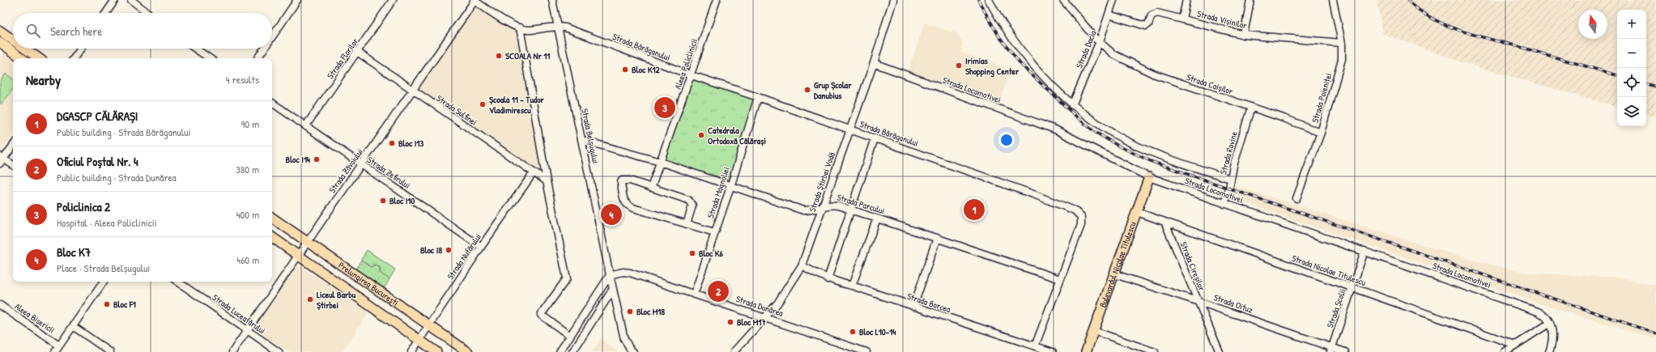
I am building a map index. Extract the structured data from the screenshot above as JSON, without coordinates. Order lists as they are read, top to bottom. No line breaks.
{"streets":{"main road":["Bulevardul Nicolae Titulescu","Prelungirea București"],"street":["Strada Vișinilor","Strada Bărăganului","Strada Dacia","Strada Florilor","Aleea Policlinicii","Strada Caișilor","Strada Locomotivei","Strada Poieniței","Strada Sulfinei","Strada Belșugului","Strada Rovine","Strada Zăvoiului","Strada Zefirului","Strada Știrbei Vodă","Strada Magnoliei","Strada Parcului","Strada Nufărului","Strada Cireșilor","Strada Nicolae Titulescu","Strada Borcea","Strada Oituz","Strada Dunărea","Strada Școlii","Strada Luceafărului","Aleea Bisericii"]},"crossings":[["Strada Vișinilor","Strada Dacia"],["Strada Vișinilor","Strada Poieniței"],["Strada Bărăganului","Aleea Policlinicii"],["Strada Bărăganului","Strada Belșugului"],["Strada Bărăganului","Strada Știrbei Vodă"],["Strada Bărăganului","Strada Magnoliei"],["Strada Bărăganului","Strada Parcului"],["Strada Bărăganului","Strada Borcea"],["Strada Dacia","Strada Caișilor"],["Strada Dacia","Strada Locomotivei"],["Strada Florilor","Strada Sulfinei"],["Strada Florilor","Strada Zefirului"],["Aleea Policlinicii","Strada Parcului"],["Strada Caișilor","Strada Poieniței"],["Strada Caișilor","Strada Rovine"],["Strada Locomotivei","Strada Rovine"],["Strada Locomotivei","Strada Știrbei Vodă"],["Strada Locomotivei","Bulevardul Nicolae Titulescu"],["Strada Locomotivei","Strada Școlii"],["Strada Sulfinei","Strada Zăvoiului"],["Strada Sulfinei","Strada Nufărului"],["Strada Belșugului","Strada Parcului"],["Strada Belșugului","Strada Dunărea"],["Strada Zăvoiului","Strada Zefirului"],["Strada Zăvoiului","Prelungirea București"],["Strada Zăvoiului","Strada Luceafărului"],["Strada Zefirului","Strada Nufărului"],["Strada Știrbei Vodă","Strada Parcului"],["Strada Știrbei Vodă","Strada Borcea"],["Strada Știrbei Vodă","Strada Dunărea"],["Strada Magnoliei","Strada Parcului"],["Strada Magnoliei","Strada Dunărea"],["Strada Nufărului","Prelungirea București"],["Bulevardul Nicolae Titulescu","Strada Nicolae Titulescu"],["Bulevardul Nicolae Titulescu","Strada Oituz"],["Strada Cireșilor","Strada Nicolae Titulescu"],["Strada Cireșilor","Strada Oituz"],["Strada Nicolae Titulescu","Strada Școlii"],["Strada Oituz","Strada Școlii"]],"places":["SCOALA Nr 11","Irimias Shopping Center","Bloc K12","Grup Școlar Danubius","Școala 11 - Tudor Vladimirescu","Catedrala Ortodoxă Călărași","Bloc I13","Bloc I14","Bloc I10","Bloc I8","Bloc K6","Liceul Barbu Știrbei","Bloc F1","Bloc M18","Bloc M17","Bloc L10-14"],"north":"top","page":{"map_buttons":["+","−"],"search":"Search here","heading":["Nearby","4 results"],"pins":["3","1","4","2"],"list":[{"mark":"1","name":"DGASCP CĂLĂRAȘI","note":"Public building · Strada Bărăganului","value":"90 m"},{"mark":"2","name":"Oficiul Poștal Nr. 4","note":"Public building · Strada Dunărea","value":"380 m"},{"mark":"3","name":"Policlinica 2","note":"Hospital · Aleea Policlinicii","value":"400 m"},{"mark":"4","name":"Bloc K7","note":"Place · Strada Belșugului","value":"460 m"}]}}
